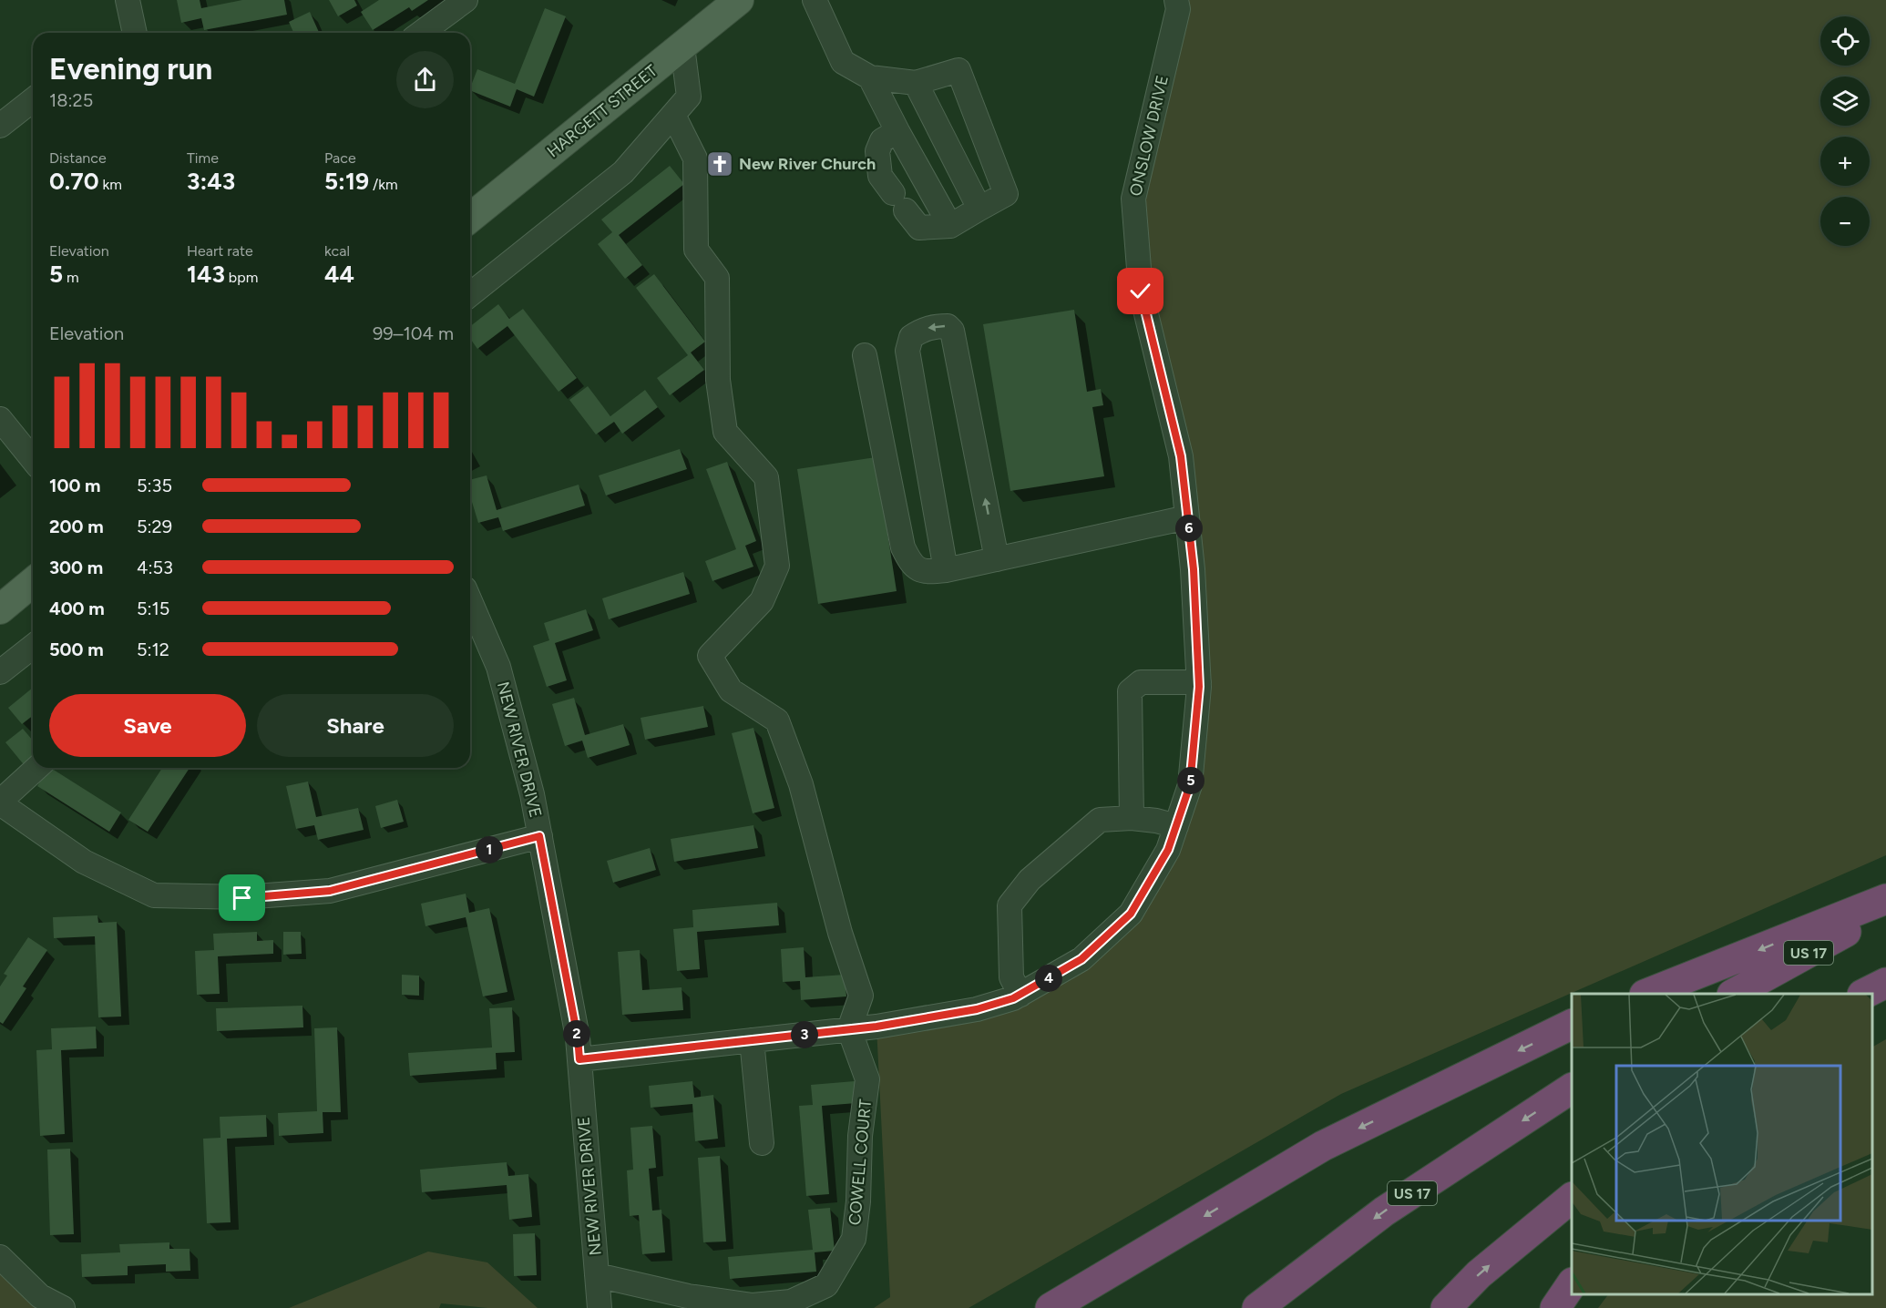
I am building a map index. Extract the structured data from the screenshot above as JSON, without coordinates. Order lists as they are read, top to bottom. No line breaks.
{"streets":{"highway":["US 17"],"main road":["HARGETT STREET"],"street":["ONSLOW DRIVE","NEW RIVER DRIVE","COWELL COURT"]},"crossings":[["ONSLOW DRIVE","NEW RIVER DRIVE"],["ONSLOW DRIVE","COWELL COURT"],["NEW RIVER DRIVE","COWELL COURT"]],"places":{"church":["New River Church"]},"page":{"map_buttons":["+","−"],"heading":["Evening run","18:25"],"stats":[["Distance","0.70 km"],["Time","3:43"],["Pace","5:19 /km"],["Elevation","5 m"],["Heart rate","143 bpm"],["kcal","44"]],"chart":["Elevation","99–104 m"],"list":[{"name":"100 m","note":"5:35"},{"name":"200 m","note":"5:29"},{"name":"300 m","note":"4:53"},{"name":"400 m","note":"5:15"},{"name":"500 m","note":"5:12"}],"pins":["6","5","1","4","2","3"],"buttons":["Save","Share"]}}
